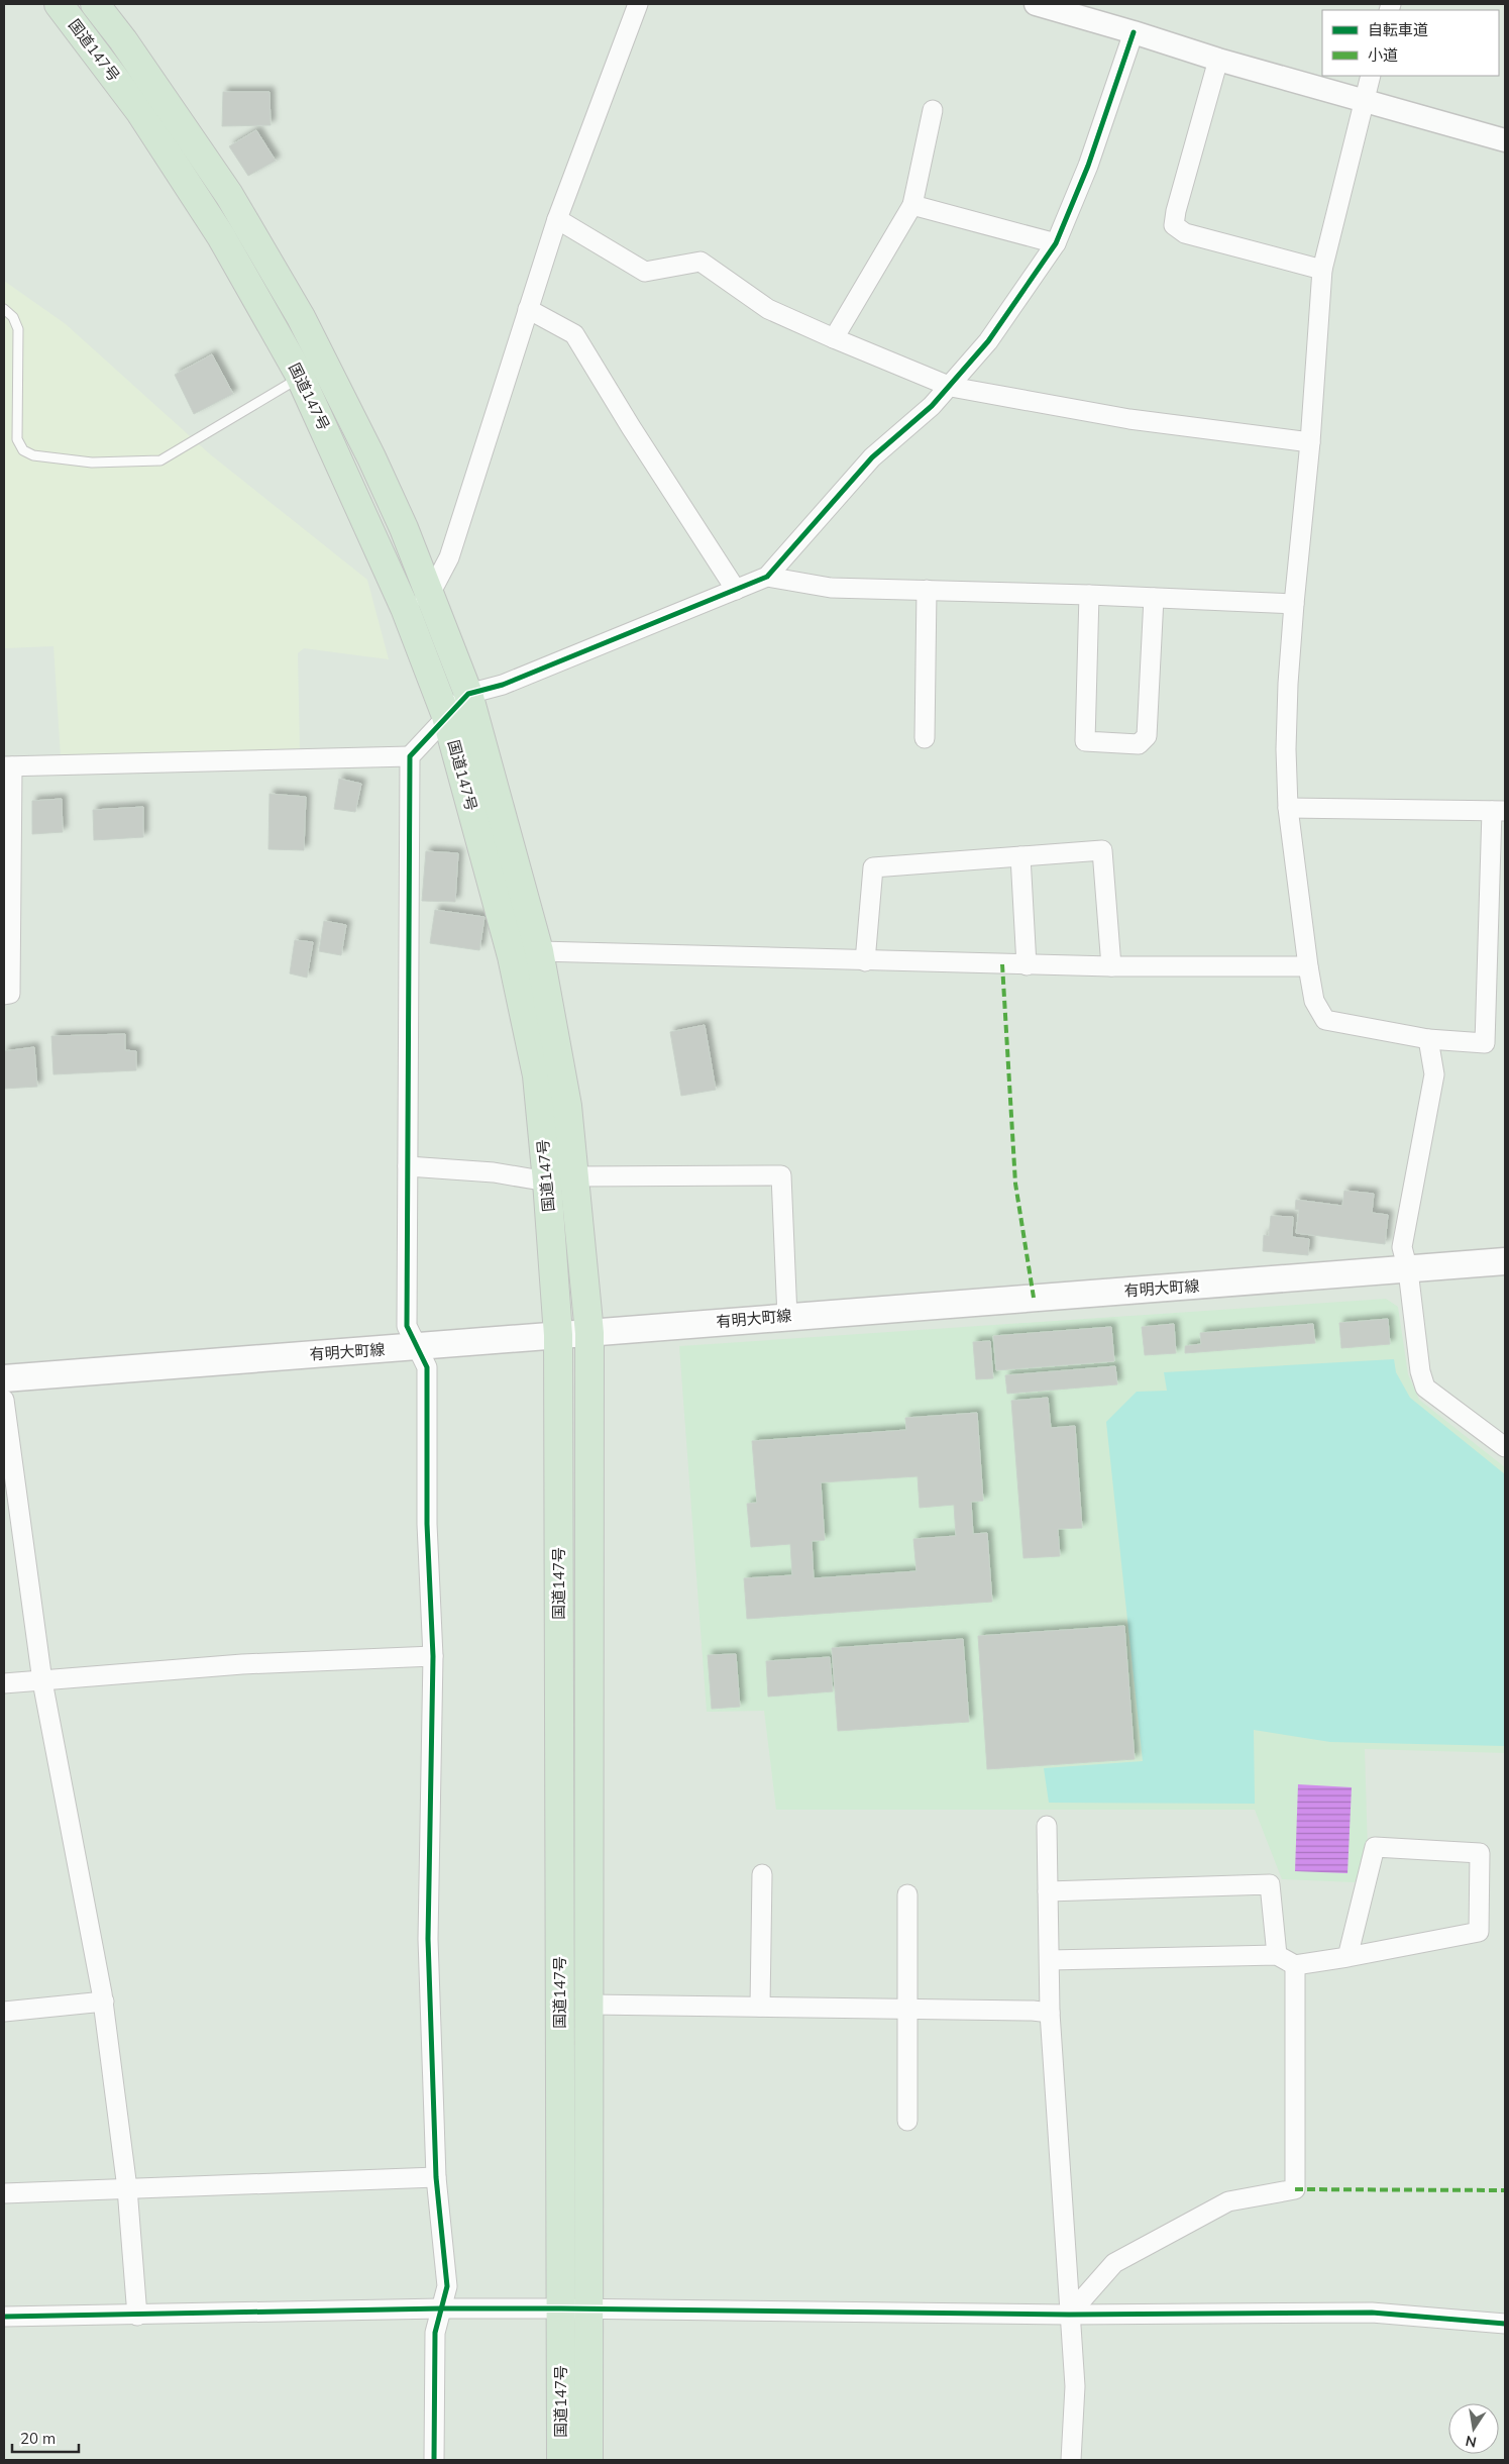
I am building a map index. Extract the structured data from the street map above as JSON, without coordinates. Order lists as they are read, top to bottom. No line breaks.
{"streets":{"highway":["国道147号"],"main road":["有明大町線"]},"crossings":[["国道147号","有明大町線"]],"legend":["自転車道","小道"],"scale_bar":"20 m","north":"bottom"}
